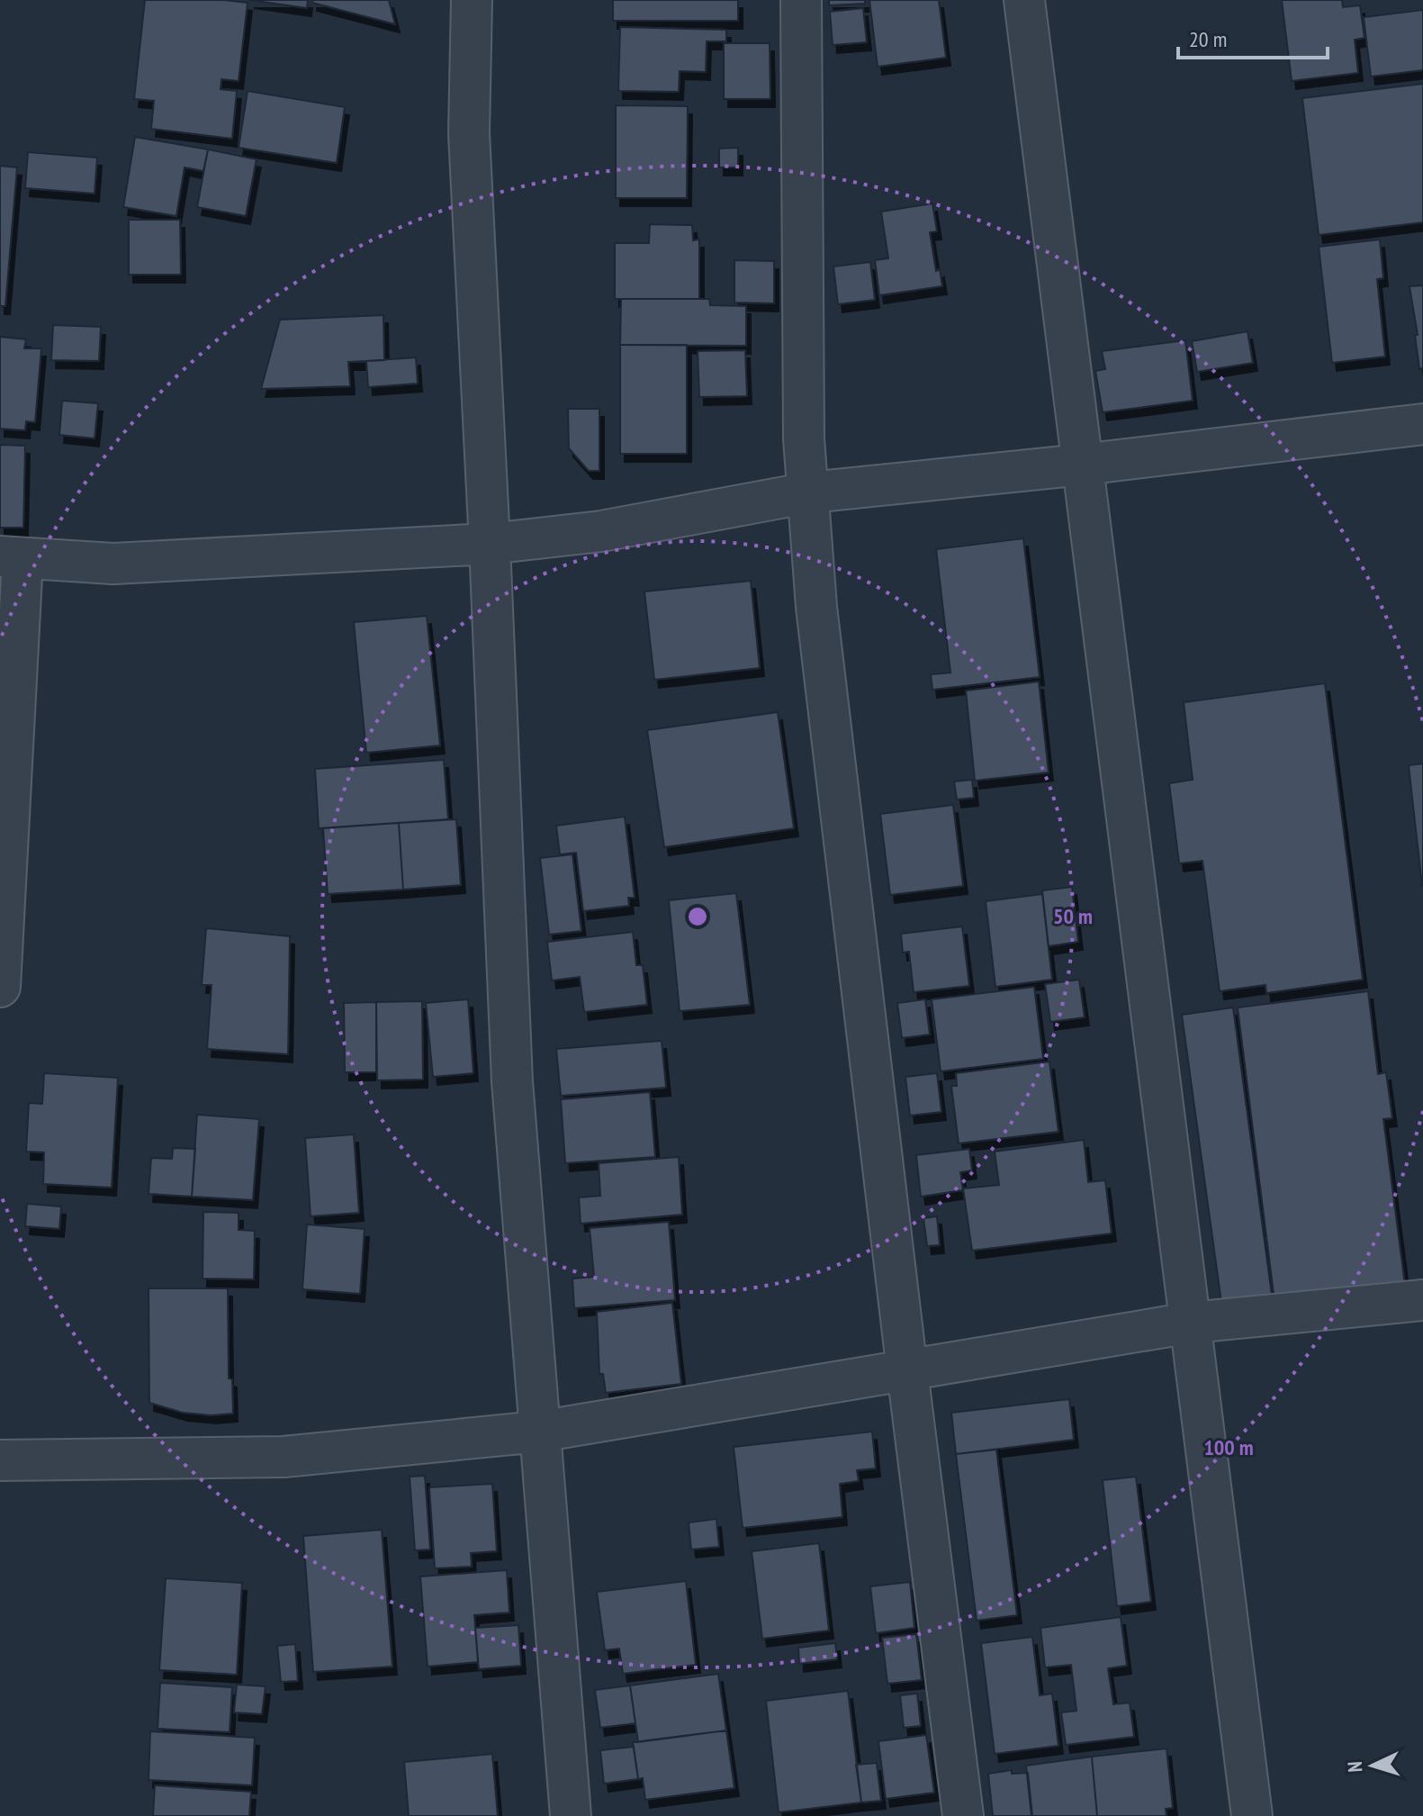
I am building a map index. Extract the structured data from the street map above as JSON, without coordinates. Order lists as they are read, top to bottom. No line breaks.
{"scale_bar":"20 m","north":"left","rings":["50 m","100 m"]}
